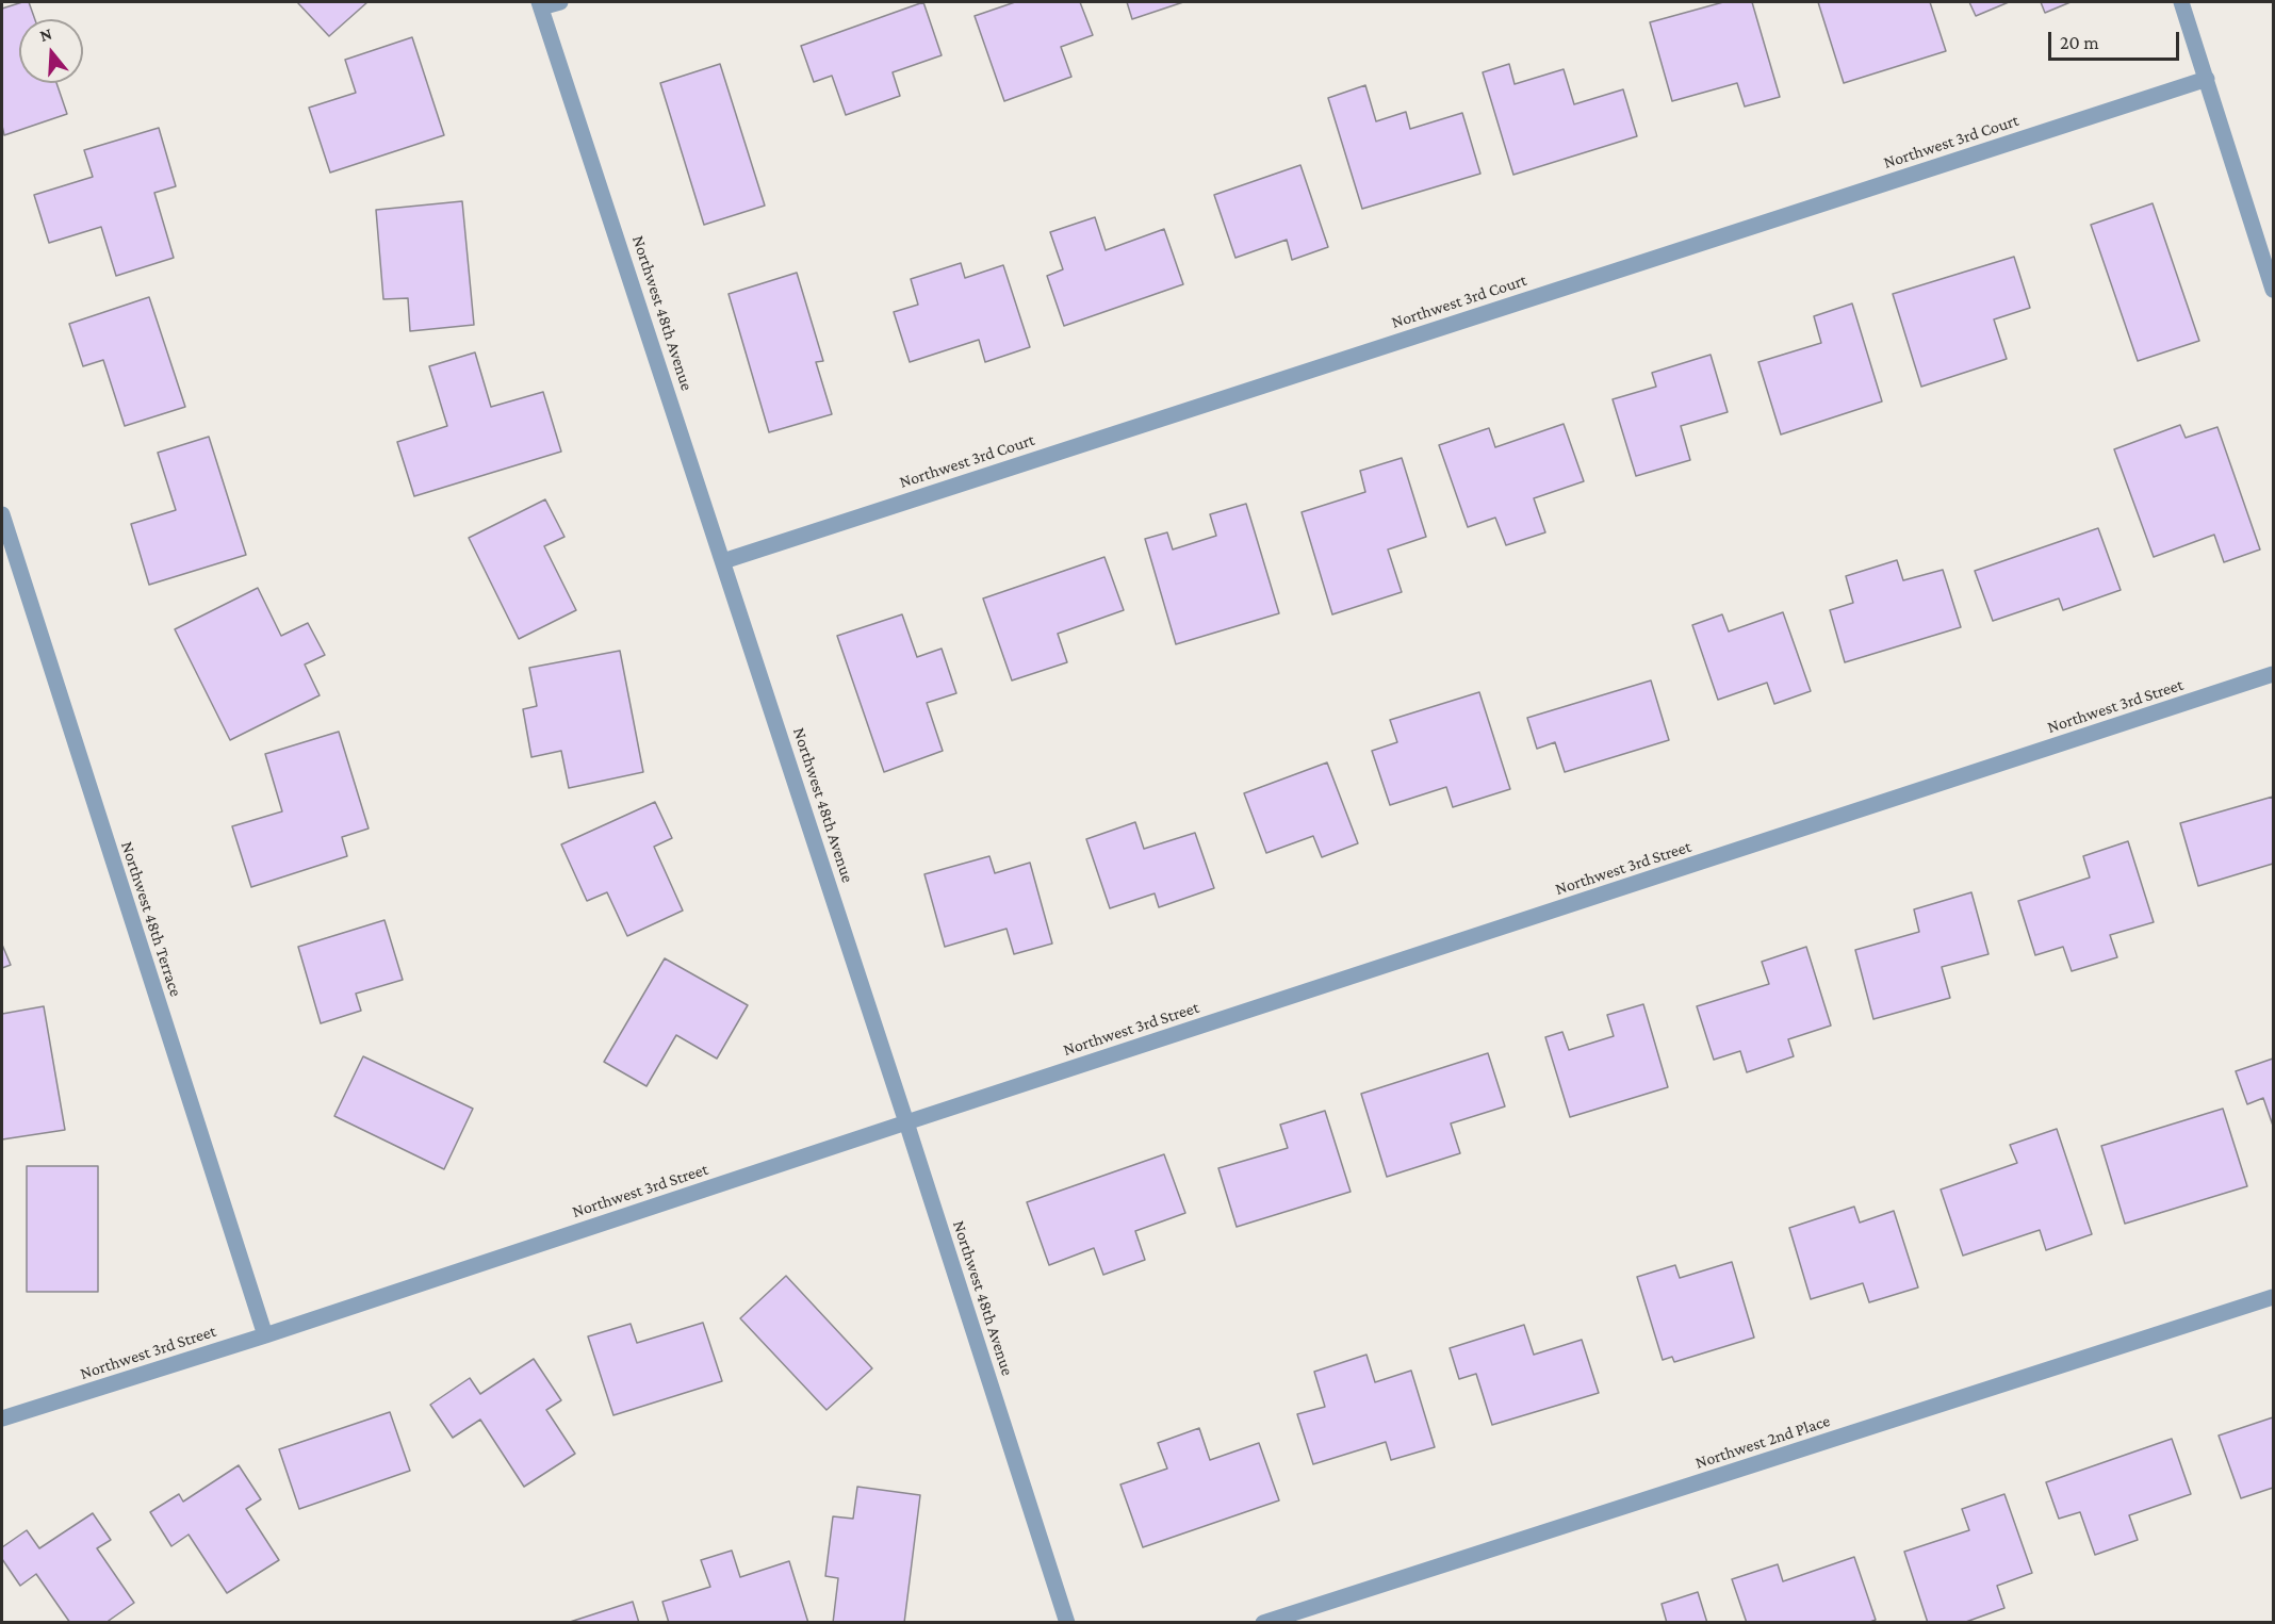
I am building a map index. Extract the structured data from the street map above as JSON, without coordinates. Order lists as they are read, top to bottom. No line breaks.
{"streets":{"street":["Northwest 3rd Court","Northwest 48th Avenue","Northwest 3rd Street","Northwest 48th Terrace","Northwest 2nd Place"]},"crossings":[["Northwest 3rd Court","Northwest 48th Avenue"],["Northwest 48th Avenue","Northwest 3rd Street"],["Northwest 3rd Street","Northwest 48th Terrace"]],"scale_bar":"20 m","north":"top"}
